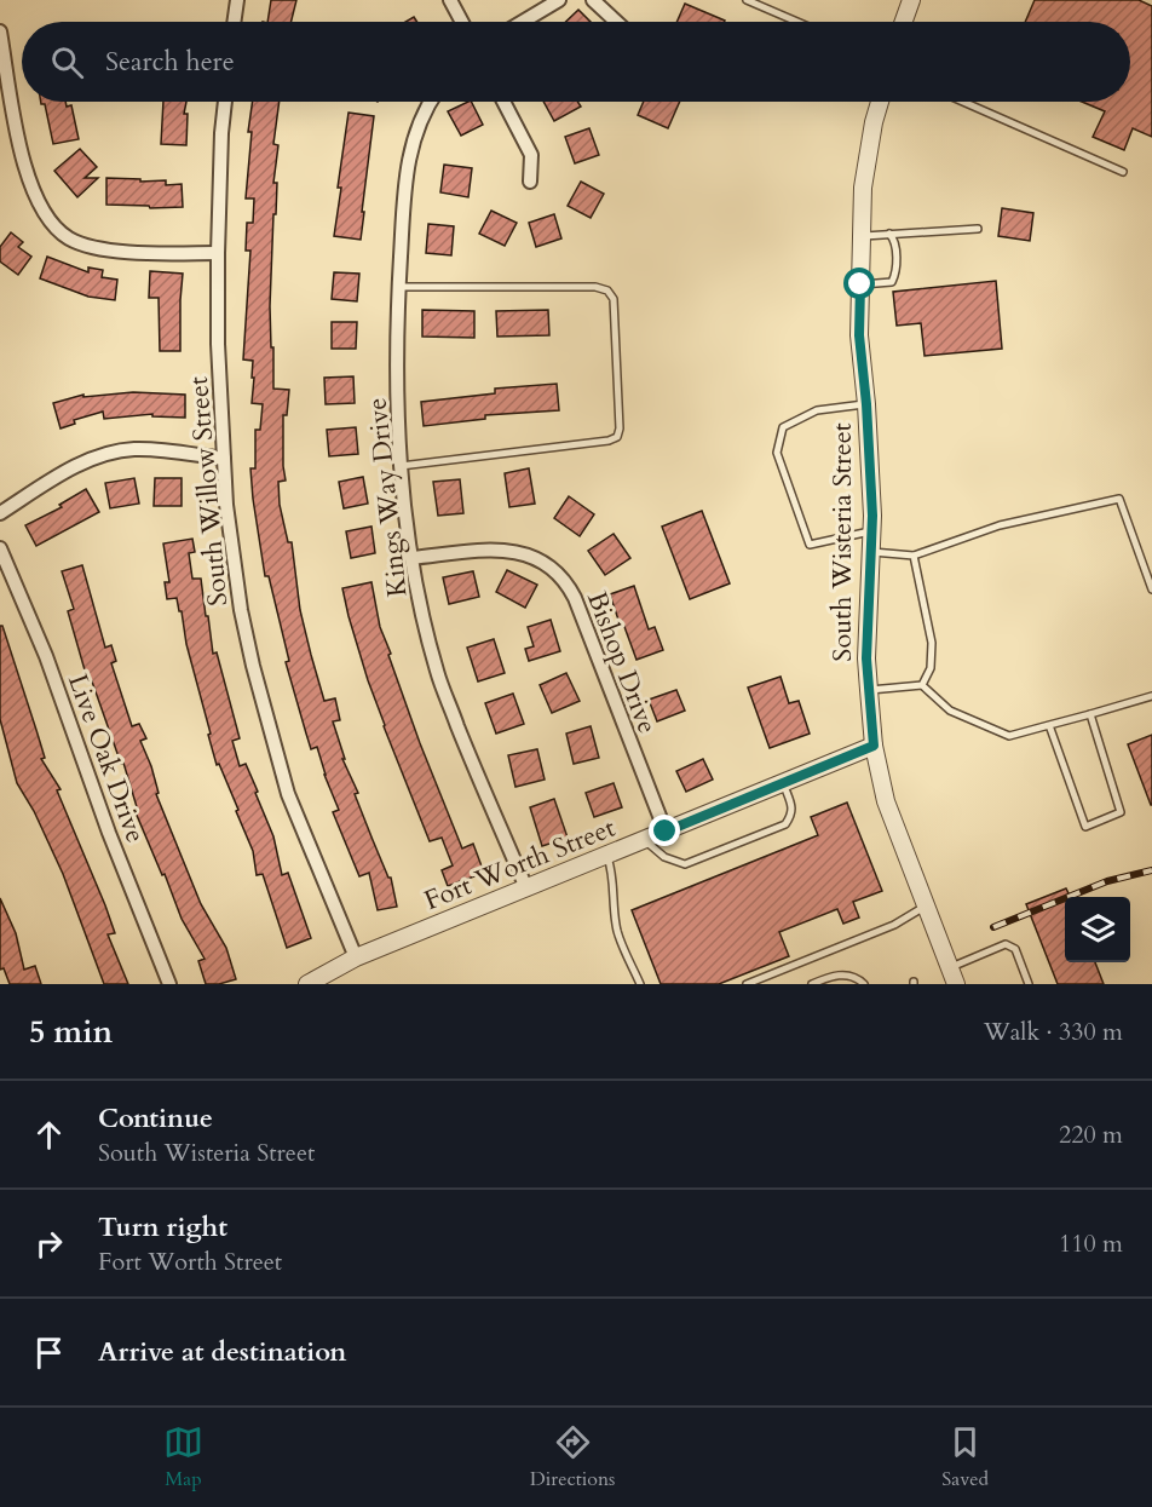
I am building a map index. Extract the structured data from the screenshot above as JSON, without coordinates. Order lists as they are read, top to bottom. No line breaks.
{"streets":{"street":["South Willow Street","Kings Way Drive","South Wisteria Street","Bishop Drive","Live Oak Drive","Fort Worth Street"]},"crossings":[["South Willow Street","Fort Worth Street"],["Kings Way Drive","Bishop Drive"],["Kings Way Drive","Fort Worth Street"],["South Wisteria Street","Fort Worth Street"],["Bishop Drive","Fort Worth Street"]],"page":{"search":"Search here","heading":["5 min","Walk · 330 m"],"list":[["Continue","South Wisteria Street","220 m"],["Turn right","Fort Worth Street","110 m"],"Arrive at destination"],"nav":["Map","Directions","Saved"]}}
